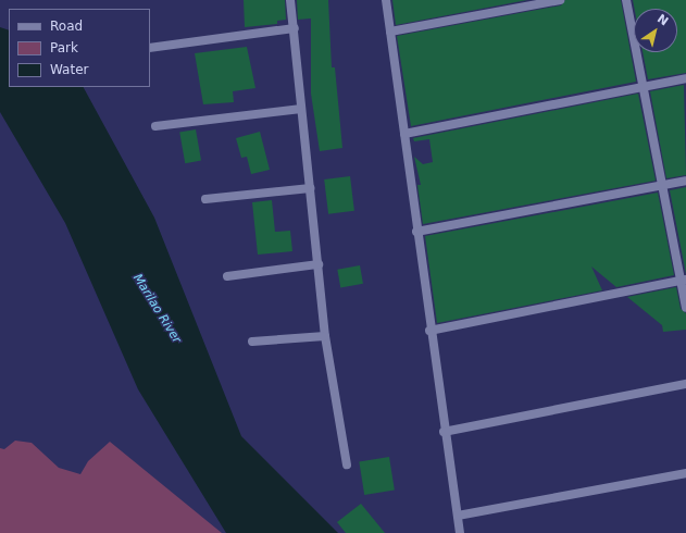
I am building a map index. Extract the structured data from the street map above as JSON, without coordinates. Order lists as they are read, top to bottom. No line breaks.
{"water":["Marilao River"],"legend":["Road","Park","Water"],"north":"top right"}
